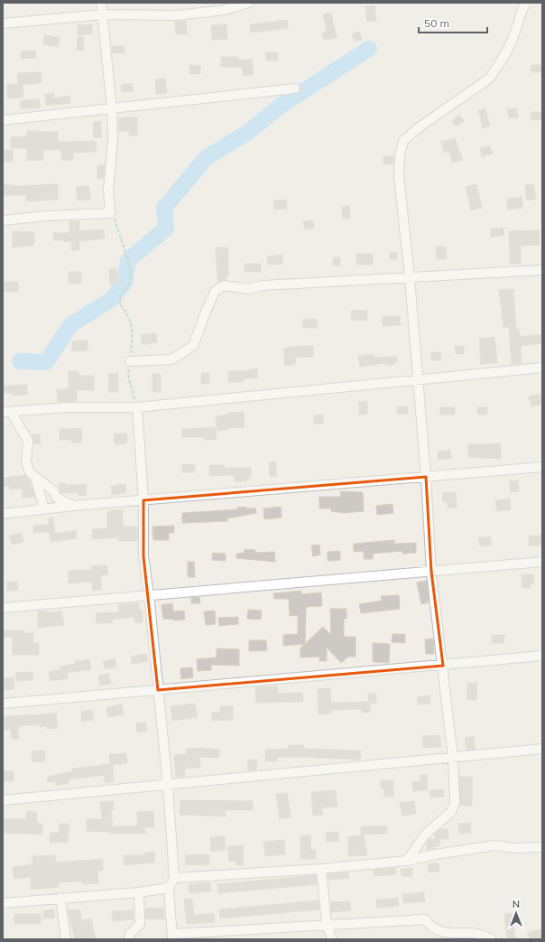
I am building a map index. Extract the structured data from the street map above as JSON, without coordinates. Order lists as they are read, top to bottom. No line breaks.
{"scale_bar":"50 m","north":"top"}
